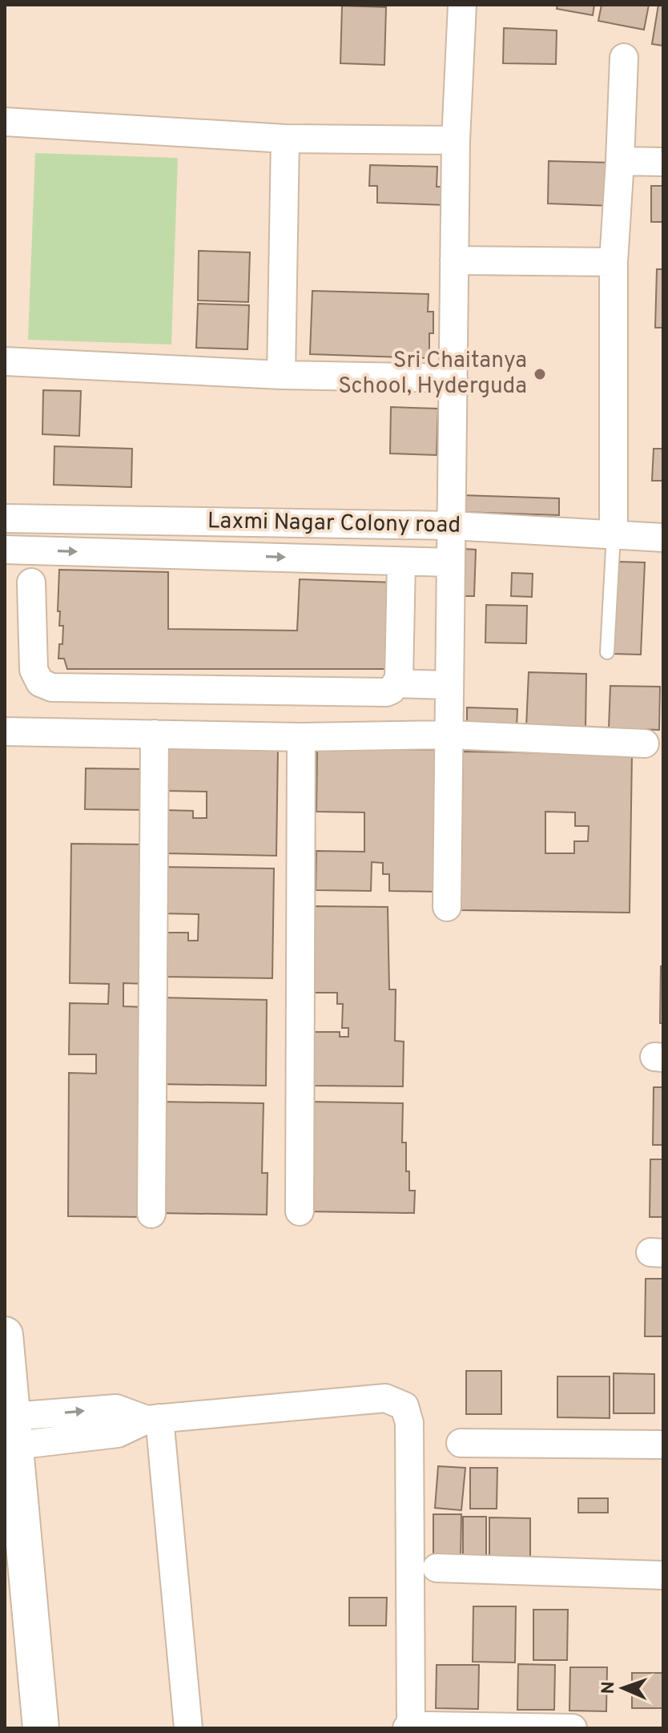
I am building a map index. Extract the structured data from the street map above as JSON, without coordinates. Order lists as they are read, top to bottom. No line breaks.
{"streets":{"street":["Laxmi Nagar Colony road"]},"places":["Sri Chaitanya School, Hyderguda"],"north":"left"}
